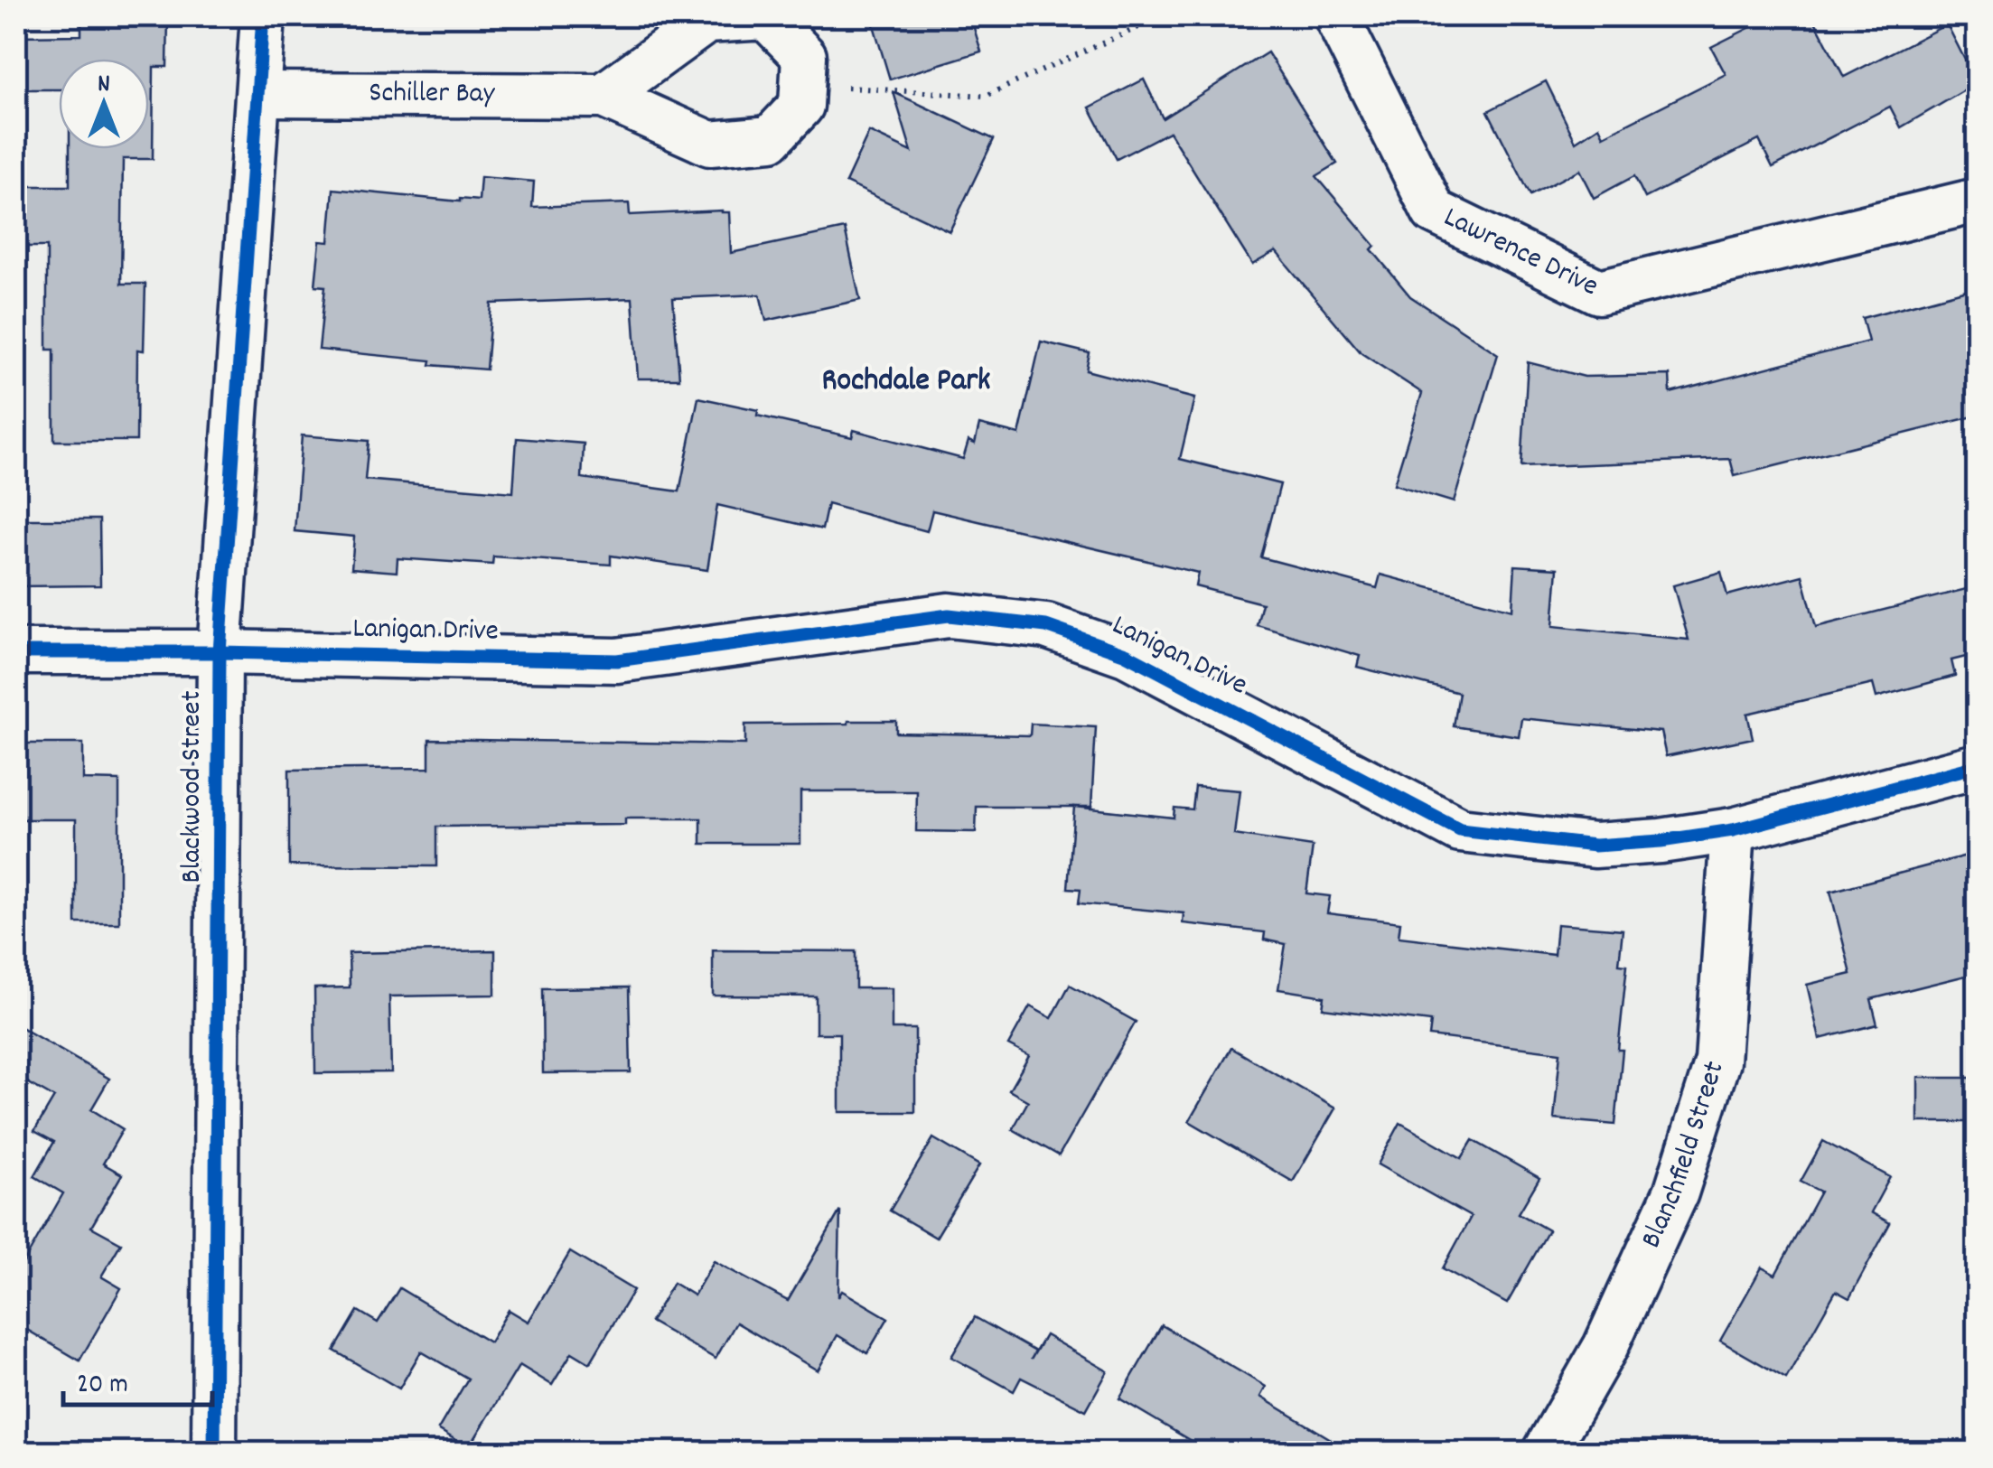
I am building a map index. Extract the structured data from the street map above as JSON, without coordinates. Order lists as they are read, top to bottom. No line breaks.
{"streets":{"street":["Schiller Bay","Lawrence Drive","Lanigan Drive","Blackwood Street","Blanchfield Street"]},"crossings":[["Schiller Bay","Blackwood Street"],["Lanigan Drive","Blackwood Street"],["Lanigan Drive","Blanchfield Street"]],"districts":["Rochdale Park"],"scale_bar":"20 m","north":"top"}
